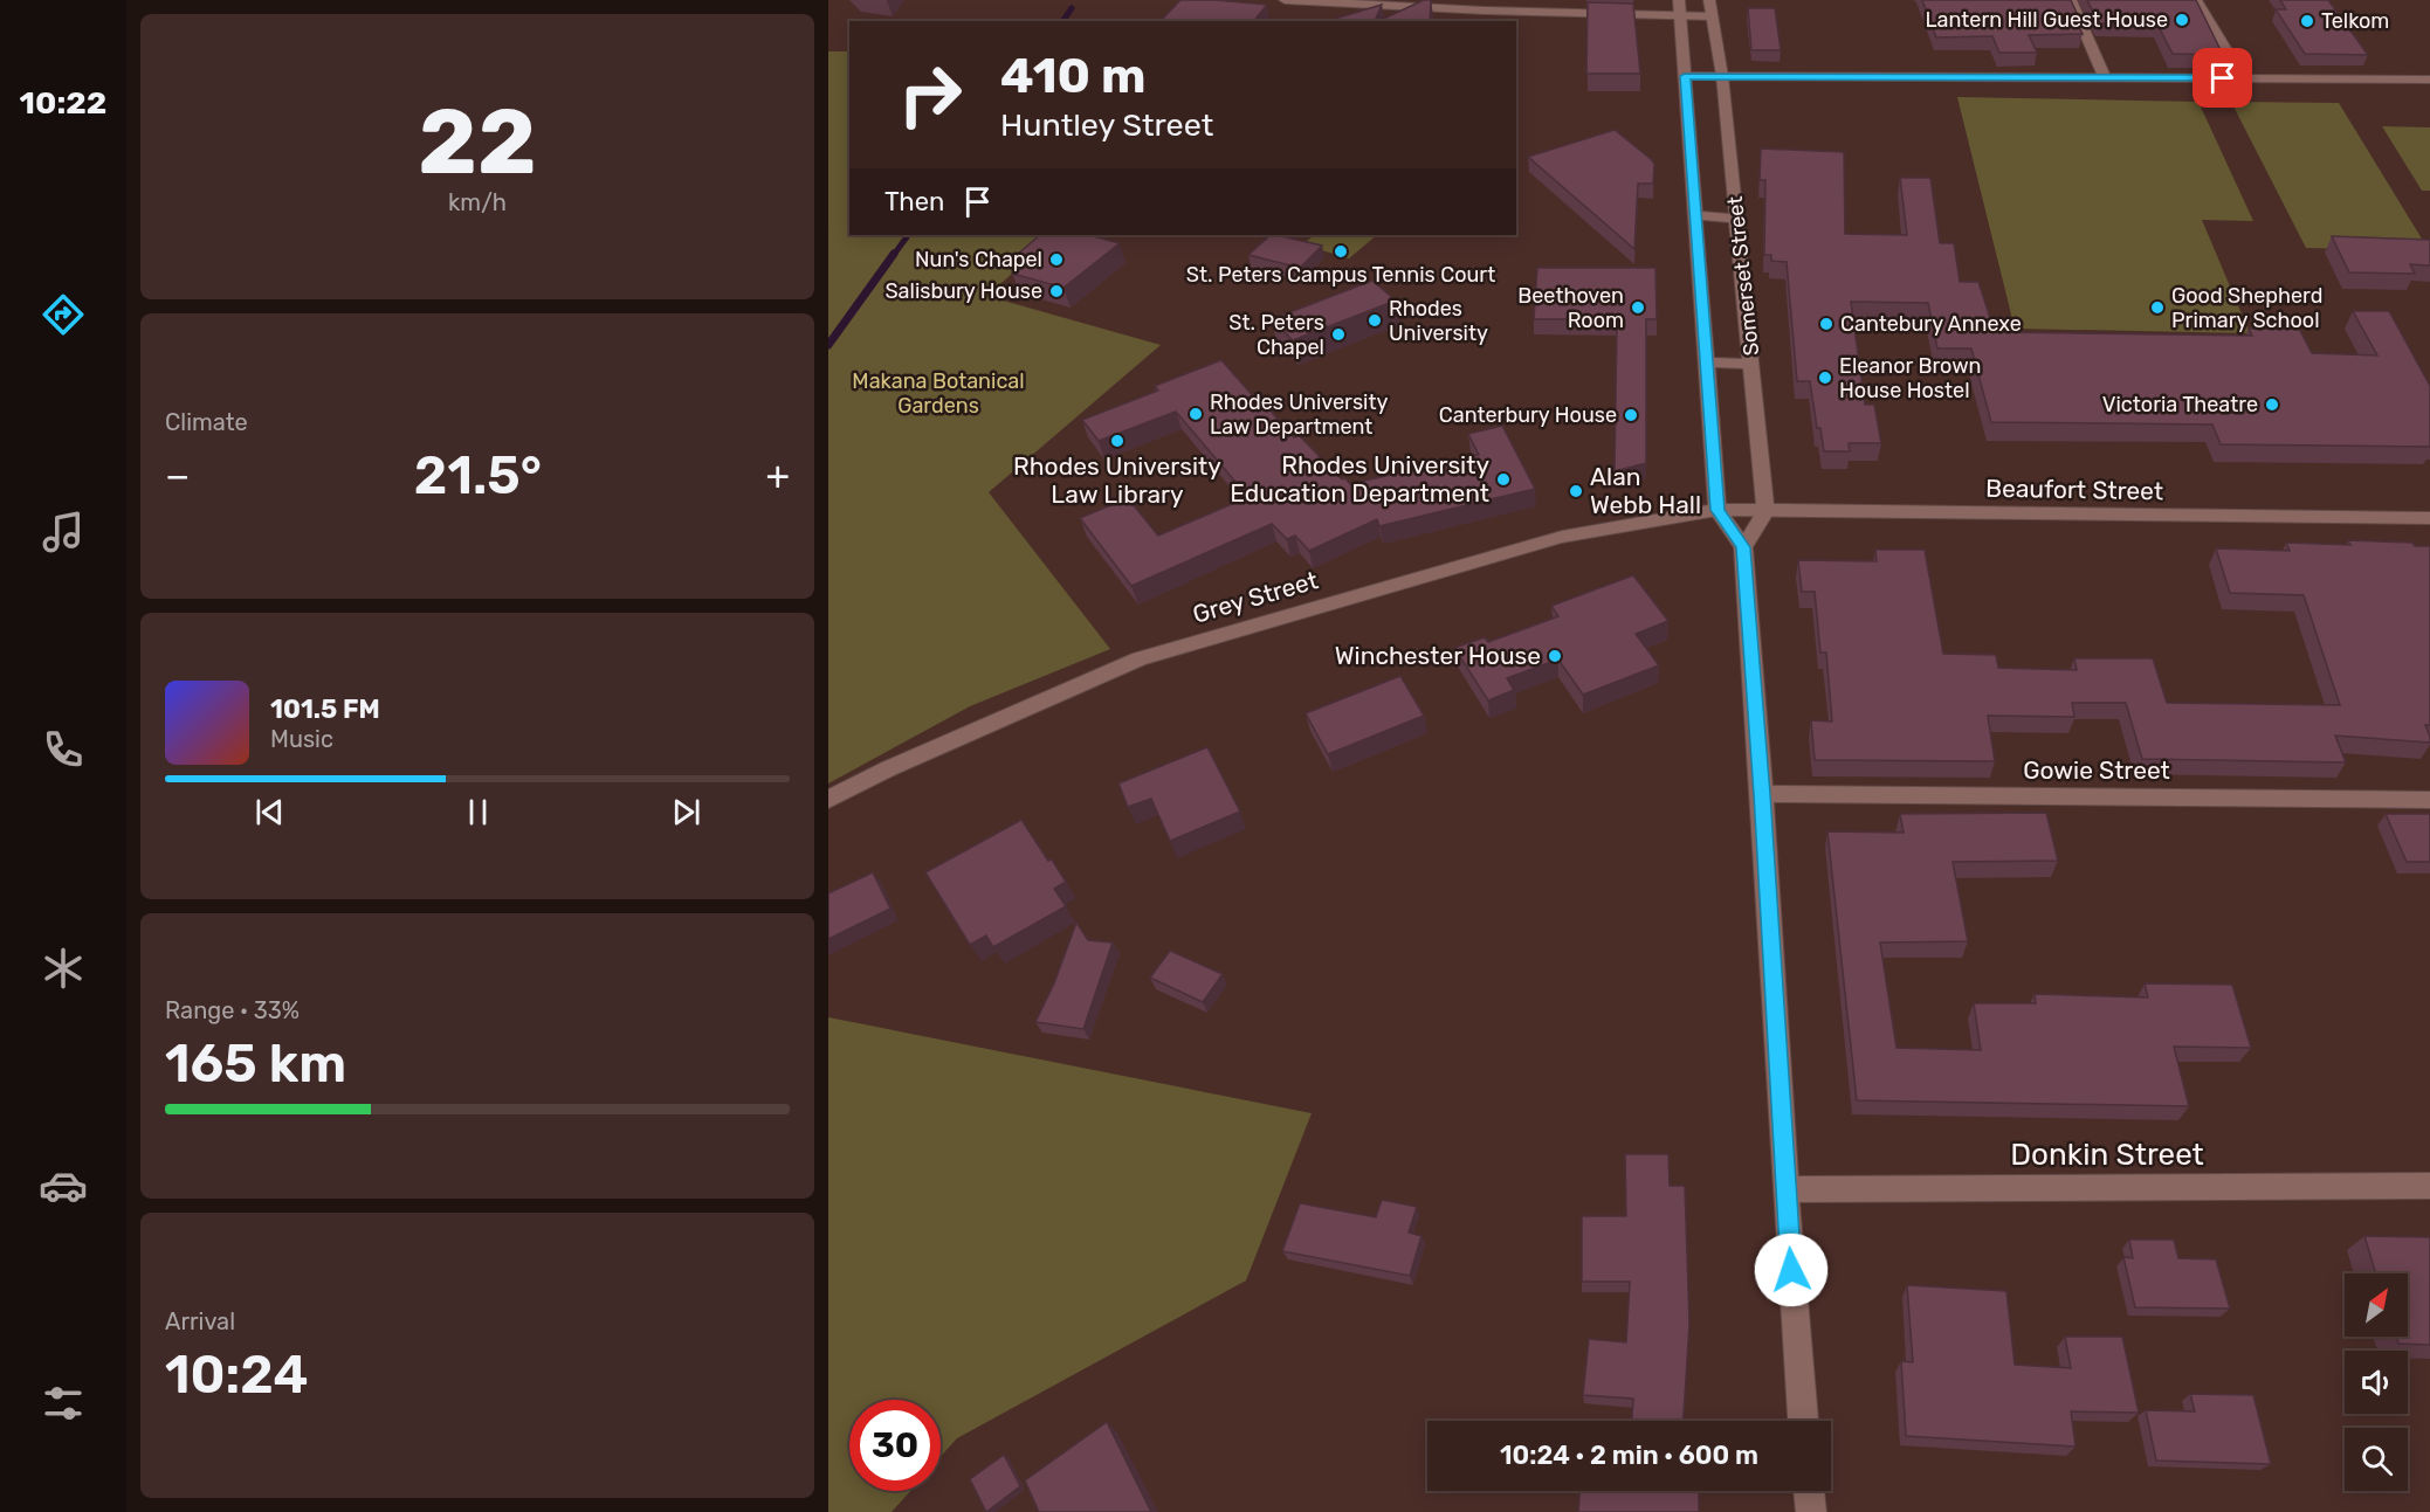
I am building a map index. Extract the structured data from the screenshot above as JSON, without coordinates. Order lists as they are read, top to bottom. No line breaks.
{"streets":{"street":["Somerset Street","Beaufort Street","Grey Street","Gowie Street","Donkin Street"]},"crossings":[["Somerset Street","Beaufort Street"],["Somerset Street","Grey Street"],["Beaufort Street","Grey Street"]],"parks":["Makana Botanical Gardens"],"places":["Lantern Hill Guest House","Telkom","St. Peters Campus Tennis Court","Nun's Chapel","Salisbury House","Beethoven Room","Good Shepherd Primary School","Rhodes University","Cantebury Annexe","St. Peters Chapel","Eleanor Brown House Hostel","Victoria Theatre","Rhodes University Law Department","Canterbury House","Rhodes University Law Library","Rhodes University Education Department","Alan Webb Hall","Winchester House"],"north":"top right","page":{"tabs":"10:22","tile":[["22","km/h"],"Climate",["Range · 33%","165 km"],["Arrival","10:24"]],"turn":["410 m","Huntley Street"],"then":"Then","heat":["−","21.5°","+"],"song":["101.5 FM","Music"],"limit":"30","trip":"10:24 · 2 min · 600 m"}}
